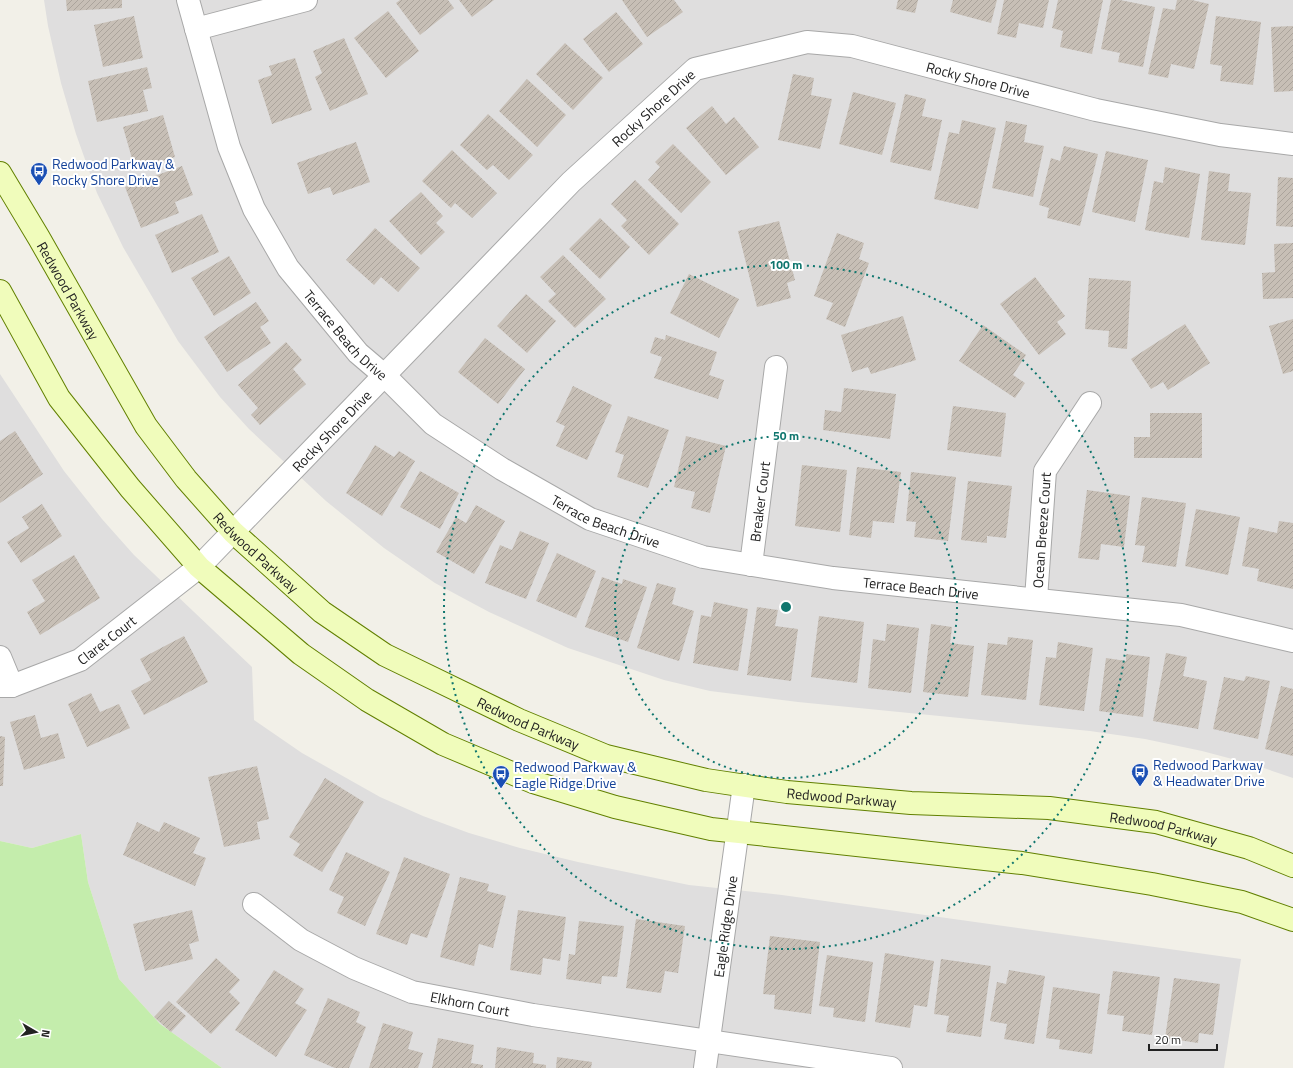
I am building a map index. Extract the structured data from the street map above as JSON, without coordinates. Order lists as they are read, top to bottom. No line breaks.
{"streets":{"main road":["Redwood Parkway"],"street":["Rocky Shore Drive","Terrace Beach Drive","Breaker Court","Ocean Breeze Court","Claret Court","Eagle Ridge Drive","Elkhorn Court"]},"crossings":[["Rocky Shore Drive","Redwood Parkway"],["Rocky Shore Drive","Terrace Beach Drive"],["Rocky Shore Drive","Claret Court"],["Redwood Parkway","Eagle Ridge Drive"],["Terrace Beach Drive","Breaker Court"],["Terrace Beach Drive","Ocean Breeze Court"],["Eagle Ridge Drive","Elkhorn Court"]],"places":{"bus stop":["Redwood Parkway & Rocky Shore Drive","Redwood Parkway & Headwater Drive","Redwood Parkway & Eagle Ridge Drive"]},"scale_bar":"20 m","north":"right","rings":["100 m","50 m"]}
